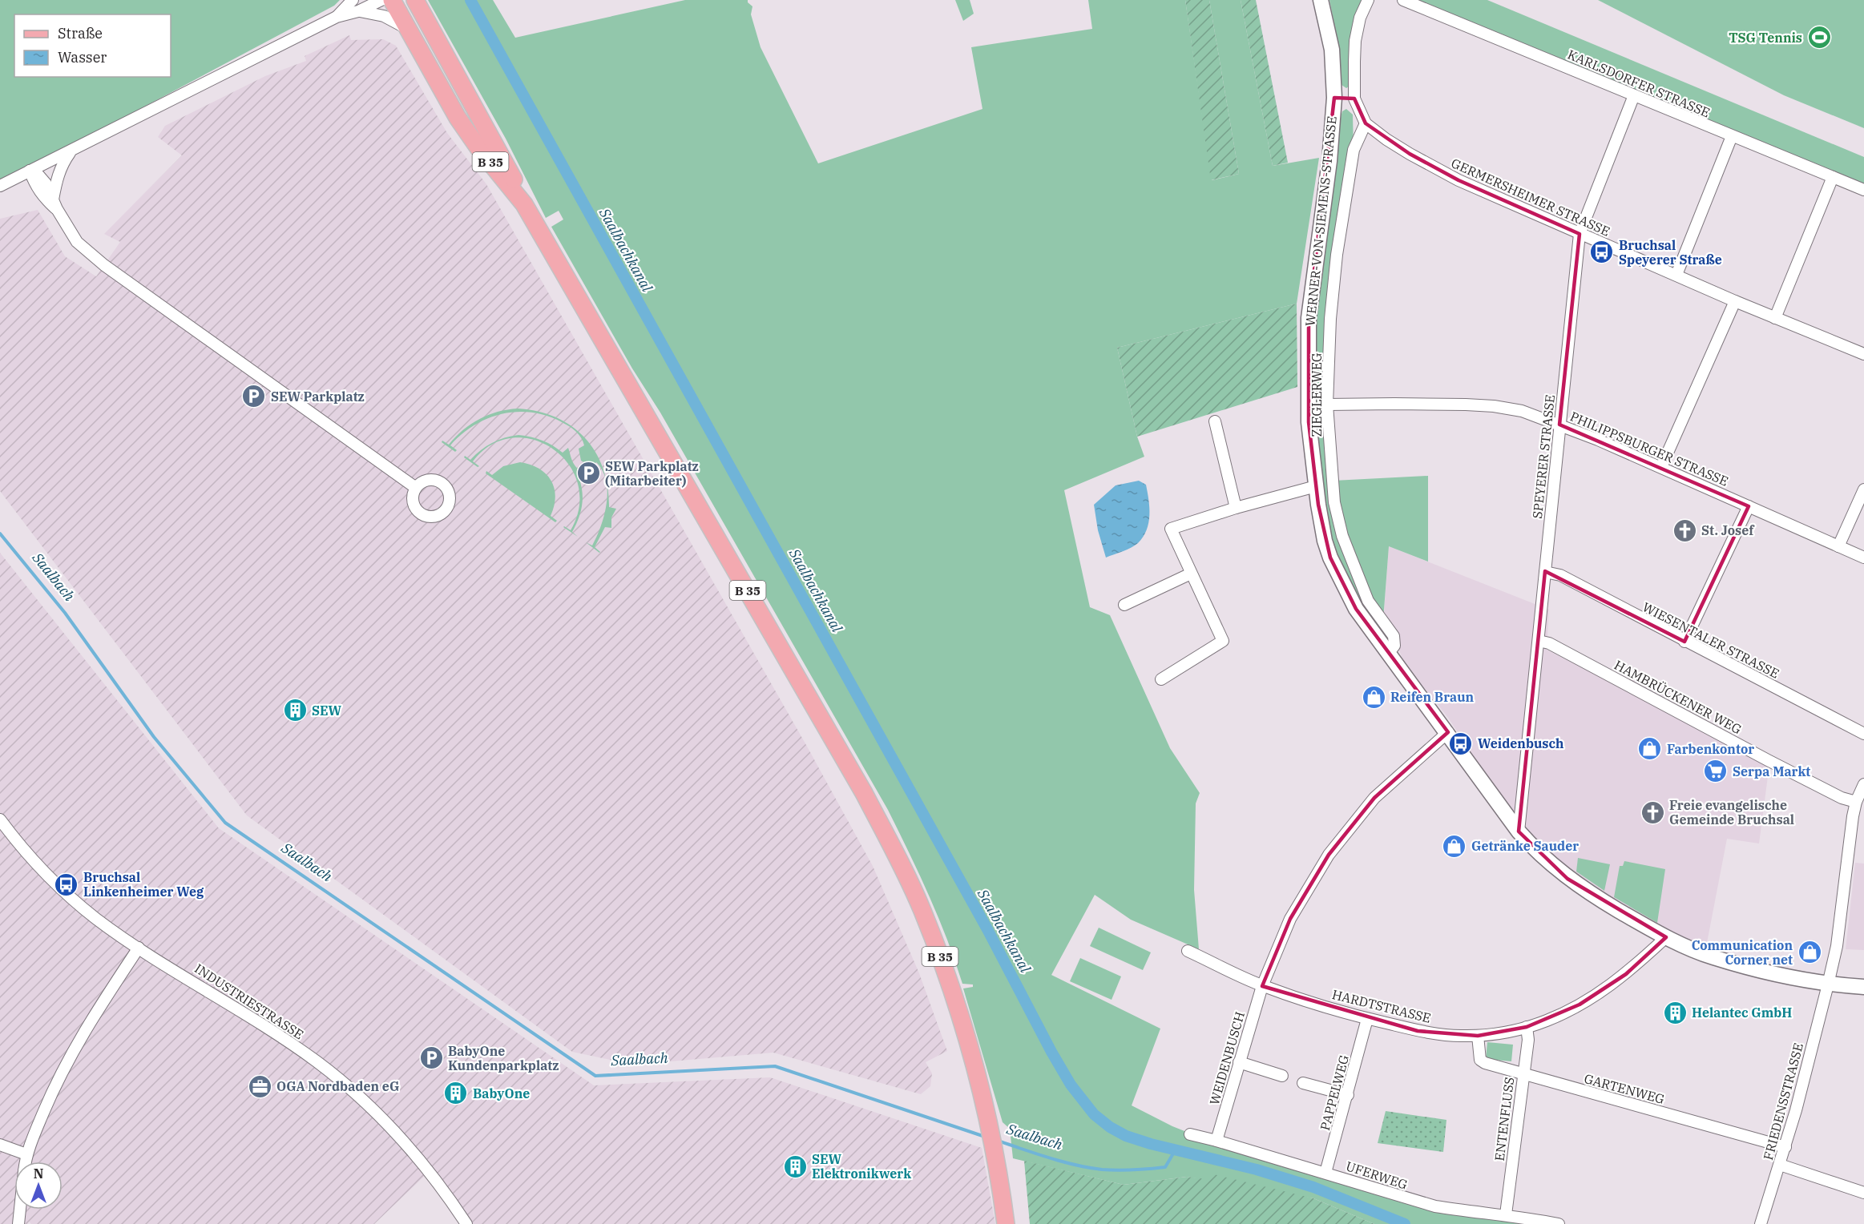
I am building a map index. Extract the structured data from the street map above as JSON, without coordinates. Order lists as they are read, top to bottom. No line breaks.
{"streets":{"main road":["B 35","WERNER-VON-SIEMENS-STRASSE"],"street":["KARLSDORFER STRASSE","GERMERSHEIMER STRASSE","ZIEGLERWEG","PHILIPPSBURGER STRASSE","SPEYERER STRASSE","WIESENTALER STRASSE","HAMBRÜCKENER WEG","INDUSTRIESTRASSE","HARDTSTRASSE","WEIDENBUSCH","GARTENWEG","PAPPELWEG","FRIEDENSSTRASSE","ENTENFLUSS","UFERWEG"]},"crossings":[["KARLSDORFER STRASSE","SPEYERER STRASSE"],["GERMERSHEIMER STRASSE","ZIEGLERWEG"],["GERMERSHEIMER STRASSE","SPEYERER STRASSE"],["WERNER-VON-SIEMENS-STRASSE","ZIEGLERWEG"],["WERNER-VON-SIEMENS-STRASSE","SPEYERER STRASSE"],["WERNER-VON-SIEMENS-STRASSE","HARDTSTRASSE"],["WERNER-VON-SIEMENS-STRASSE","WEIDENBUSCH"],["WERNER-VON-SIEMENS-STRASSE","FRIEDENSSTRASSE"],["ZIEGLERWEG","PHILIPPSBURGER STRASSE"],["PHILIPPSBURGER STRASSE","SPEYERER STRASSE"],["SPEYERER STRASSE","WIESENTALER STRASSE"],["SPEYERER STRASSE","HAMBRÜCKENER WEG"],["HAMBRÜCKENER WEG","FRIEDENSSTRASSE"],["HARDTSTRASSE","WEIDENBUSCH"],["HARDTSTRASSE","GARTENWEG"],["HARDTSTRASSE","PAPPELWEG"],["HARDTSTRASSE","ENTENFLUSS"],["WEIDENBUSCH","UFERWEG"],["GARTENWEG","FRIEDENSSTRASSE"],["GARTENWEG","ENTENFLUSS"],["PAPPELWEG","UFERWEG"],["ENTENFLUSS","UFERWEG"]],"water":["Saalbachkanal","Saalbach"],"places":{"sports":["TSG Tennis"],"bus stop":["Bruchsal Speyerer Straße","Weidenbusch","Bruchsal Linkenheimer Weg"],"parking":["SEW Parkplatz","SEW Parkplatz (Mitarbeiter)","BabyOne Kundenparkplatz"],"church":["St. Josef","Freie evangelische Gemeinde Bruchsal"],"shop":["Reifen Braun","Farbenkontor","Getränke Sauder","Communication Corner net"],"building":["SEW","Helantec GmbH","BabyOne","SEW Elektronikwerk"],"supermarket":["Serpa Markt"],"office":["OGA Nordbaden eG"]},"legend":["Straße","Wasser"],"north":"top"}
